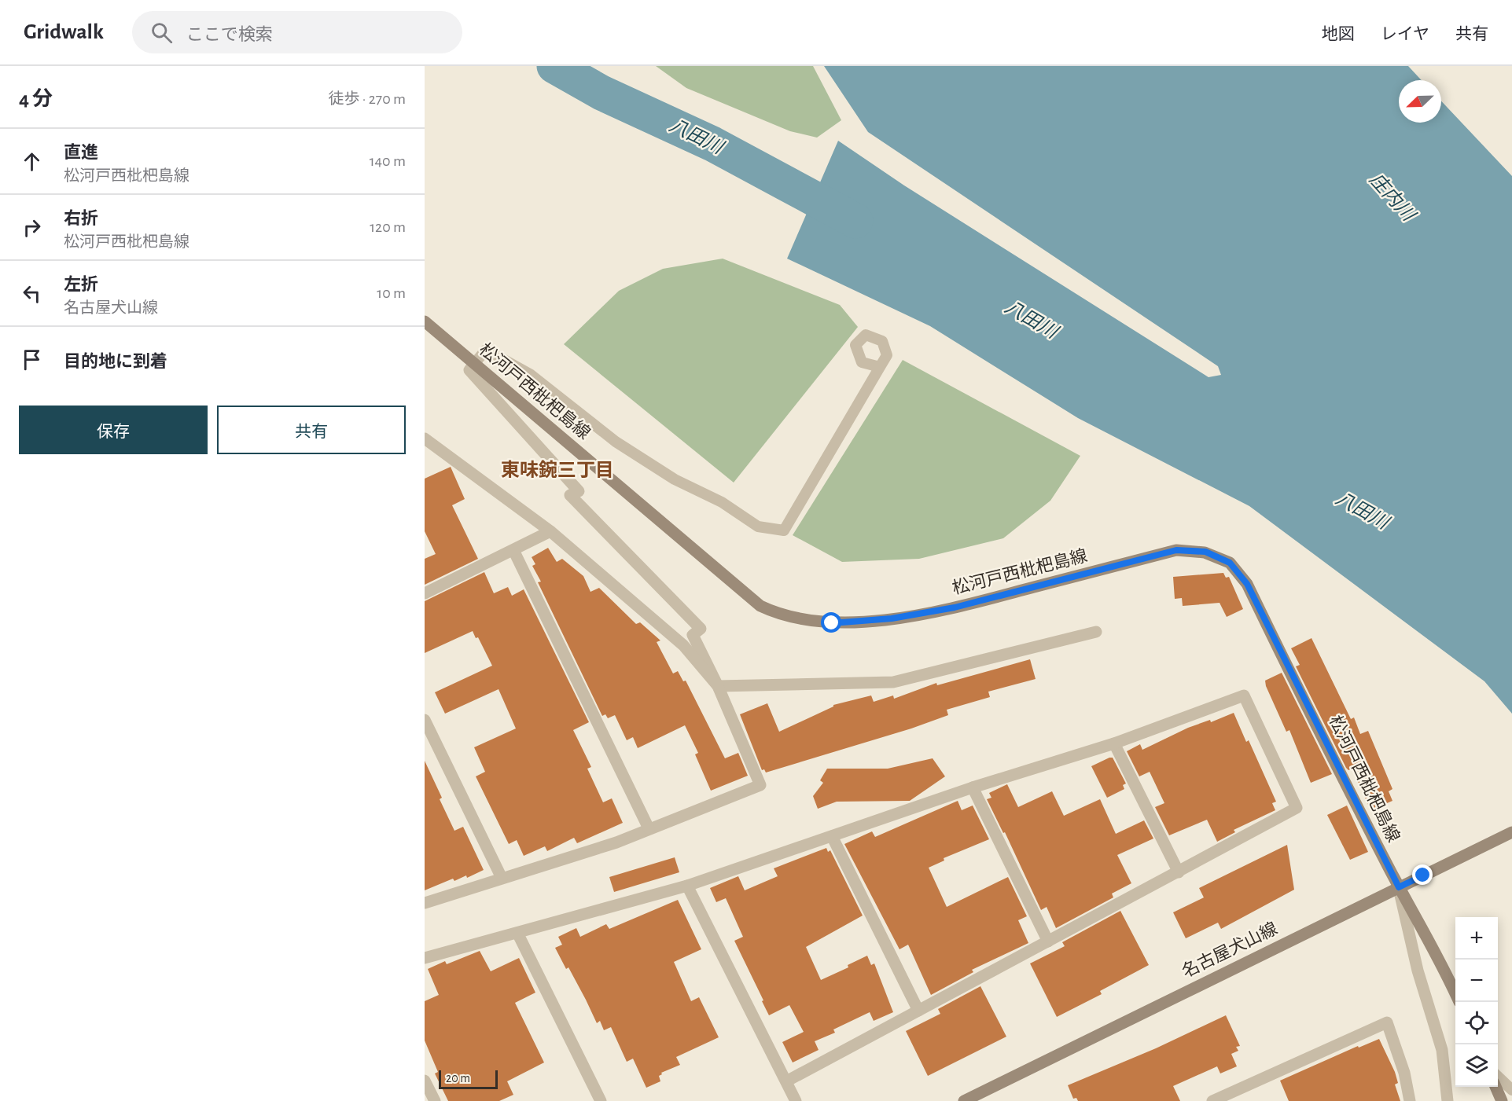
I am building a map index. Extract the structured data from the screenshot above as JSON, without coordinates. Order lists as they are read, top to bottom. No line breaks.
{"streets":{"main road":["松河戸西枇杷島線","名古屋犬山線"]},"crossings":[["松河戸西枇杷島線","名古屋犬山線"]],"districts":["東味鋺三丁目"],"water":["八田川","庄内川"],"scale_bar":"20 m","north":"bottom left","page":{"header":"Gridwalk","search":"ここで検索","nav":["地図","レイヤ","共有"],"heading":["4 分","徒歩 · 270 m"],"list":[["直進","松河戸西枇杷島線","140 m"],["右折","松河戸西枇杷島線","120 m"],["左折","名古屋犬山線","10 m"],"目的地に到着"],"buttons":["保存","共有"],"map_buttons":["+","−"],"scale":"20 m"}}
